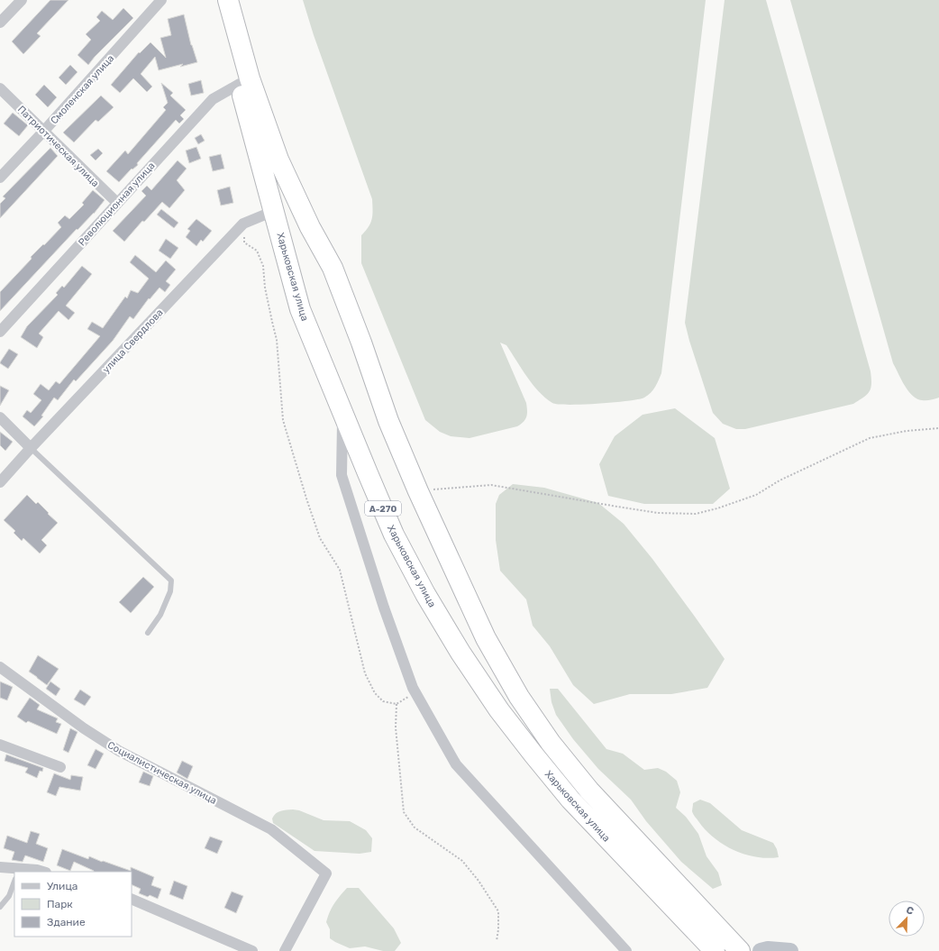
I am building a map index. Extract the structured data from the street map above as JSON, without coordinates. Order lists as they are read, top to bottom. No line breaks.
{"streets":{"highway":["Харьковская улица","А-270"],"street":["Смоленская улица","Патриотическая улица","Революционная улица","улица Свердлова","Социалистическая улица"]},"crossings":[["Смоленская улица","Патриотическая улица"],["Патриотическая улица","Революционная улица"],["Революционная улица","Харьковская улица"],["Харьковская улица","улица Свердлова"],["Харьковская улица","А-270"]],"legend":["Улица","Парк","Здание"],"north":"top right"}
